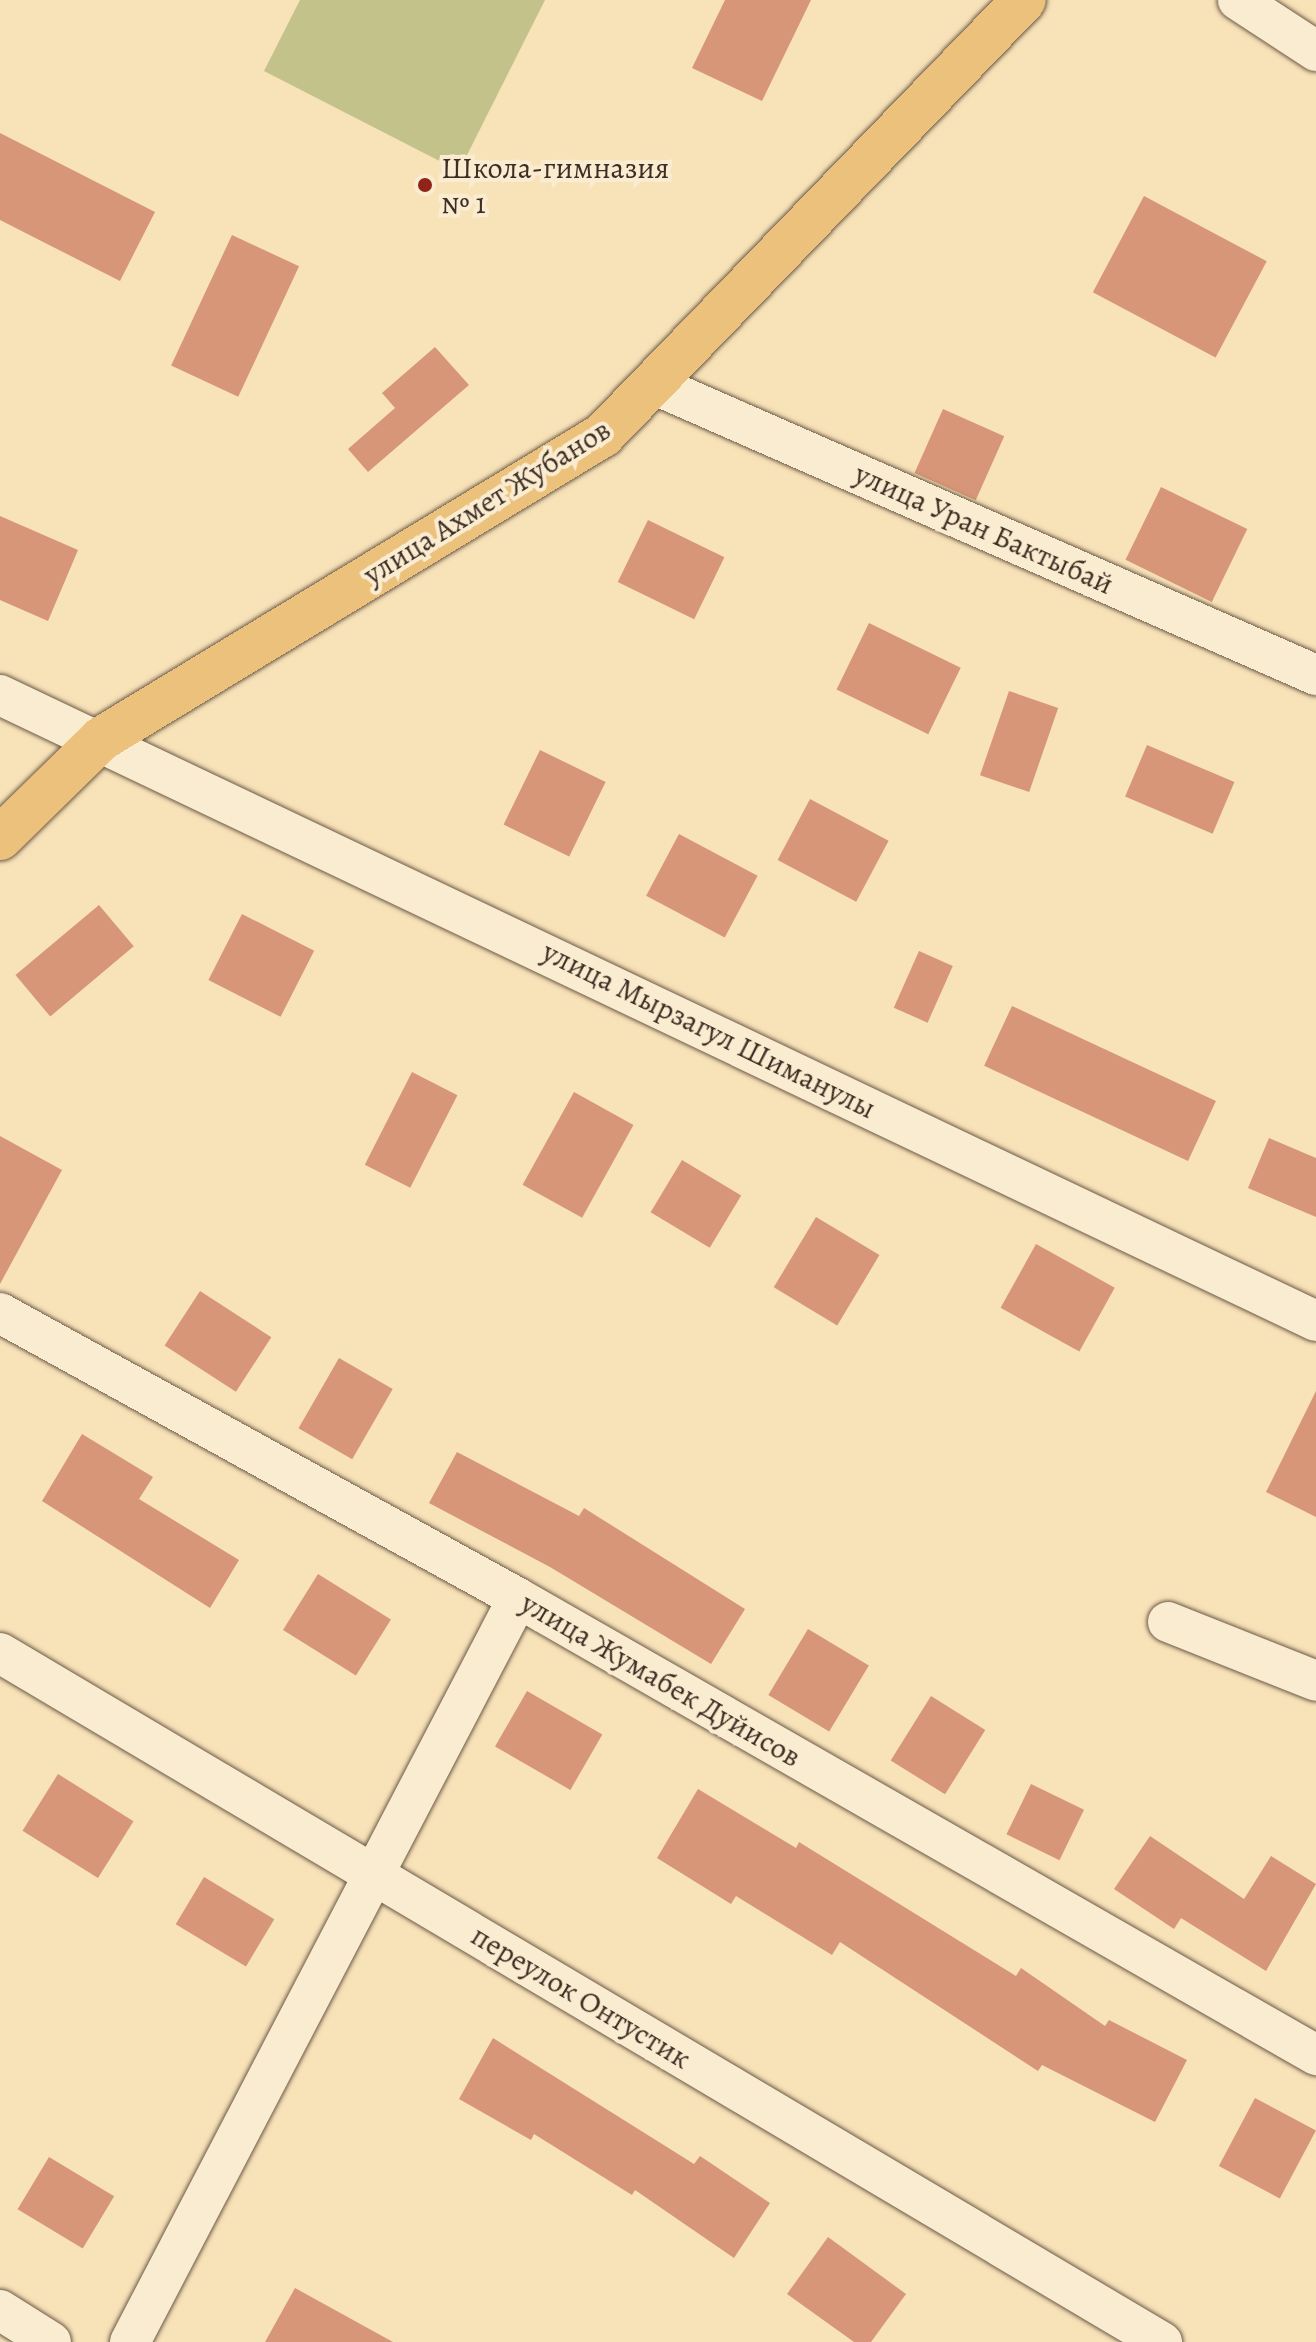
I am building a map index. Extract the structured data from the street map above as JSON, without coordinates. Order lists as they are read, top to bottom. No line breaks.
{"streets":{"main road":["улица Ахмет Жубанов"],"street":["улица Уран Бактыбай","улица Мырзагул Шиманулы","улица Жумабек Дуйисов","переулок Онтустик"]},"crossings":[["улица Ахмет Жубанов","улица Уран Бактыбай"],["улица Ахмет Жубанов","улица Мырзагул Шиманулы"]],"places":["Школа-гимназия № 1"]}
